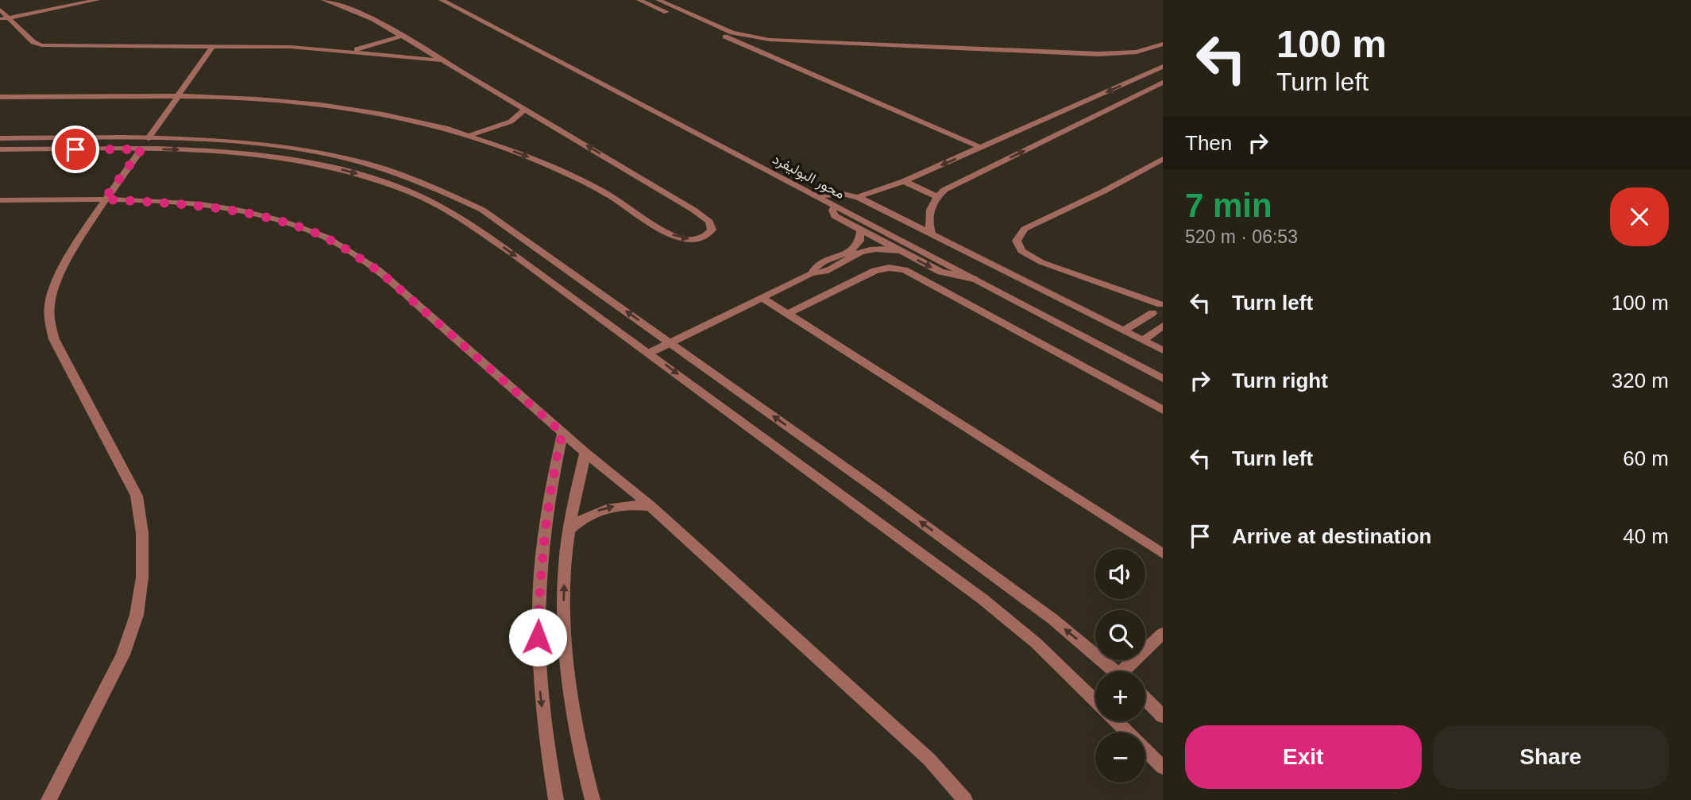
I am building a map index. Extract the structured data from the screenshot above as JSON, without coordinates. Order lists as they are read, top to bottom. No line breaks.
{"streets":{"street":["محور البوليفرد"]},"page":{"turn":["100 m","Turn left"],"then":"Then","heading":["7 min","520 m · 06:53"],"list":[{"name":"Turn left","value":"100 m"},{"name":"Turn right","value":"320 m"},{"name":"Turn left","value":"60 m"},{"name":"Arrive at destination","value":"40 m"}],"map_buttons":["+","−"],"buttons":["Exit","Share"]}}
